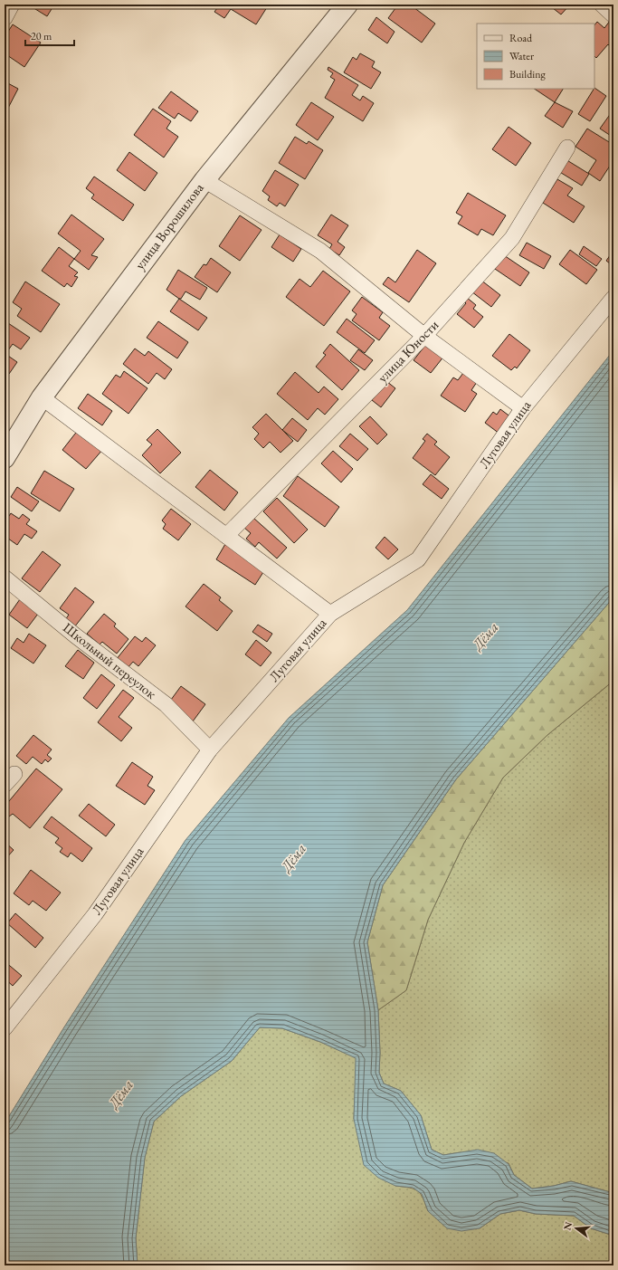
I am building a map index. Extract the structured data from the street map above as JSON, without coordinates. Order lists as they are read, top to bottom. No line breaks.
{"streets":{"street":["улица Ворошилова","улица Юности","Луговая улица","Школьный переулок"]},"crossings":[["Луговая улица","Школьный переулок"]],"water":["Дёма"],"legend":["Road","Water","Building"],"scale_bar":"20 m","north":"left"}
